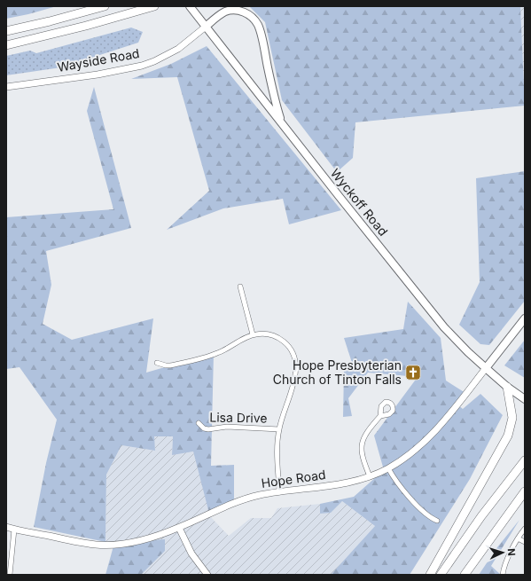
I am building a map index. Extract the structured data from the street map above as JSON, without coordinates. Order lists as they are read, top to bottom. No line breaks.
{"streets":{"main road":["Wyckoff Road","Hope Road"],"street":["Wayside Road","Lisa Drive"]},"crossings":[["Wayside Road","Wyckoff Road"],["Wyckoff Road","Hope Road"]],"places":{"church":["Hope Presbyterian Church of Tinton Falls"]},"north":"right"}
